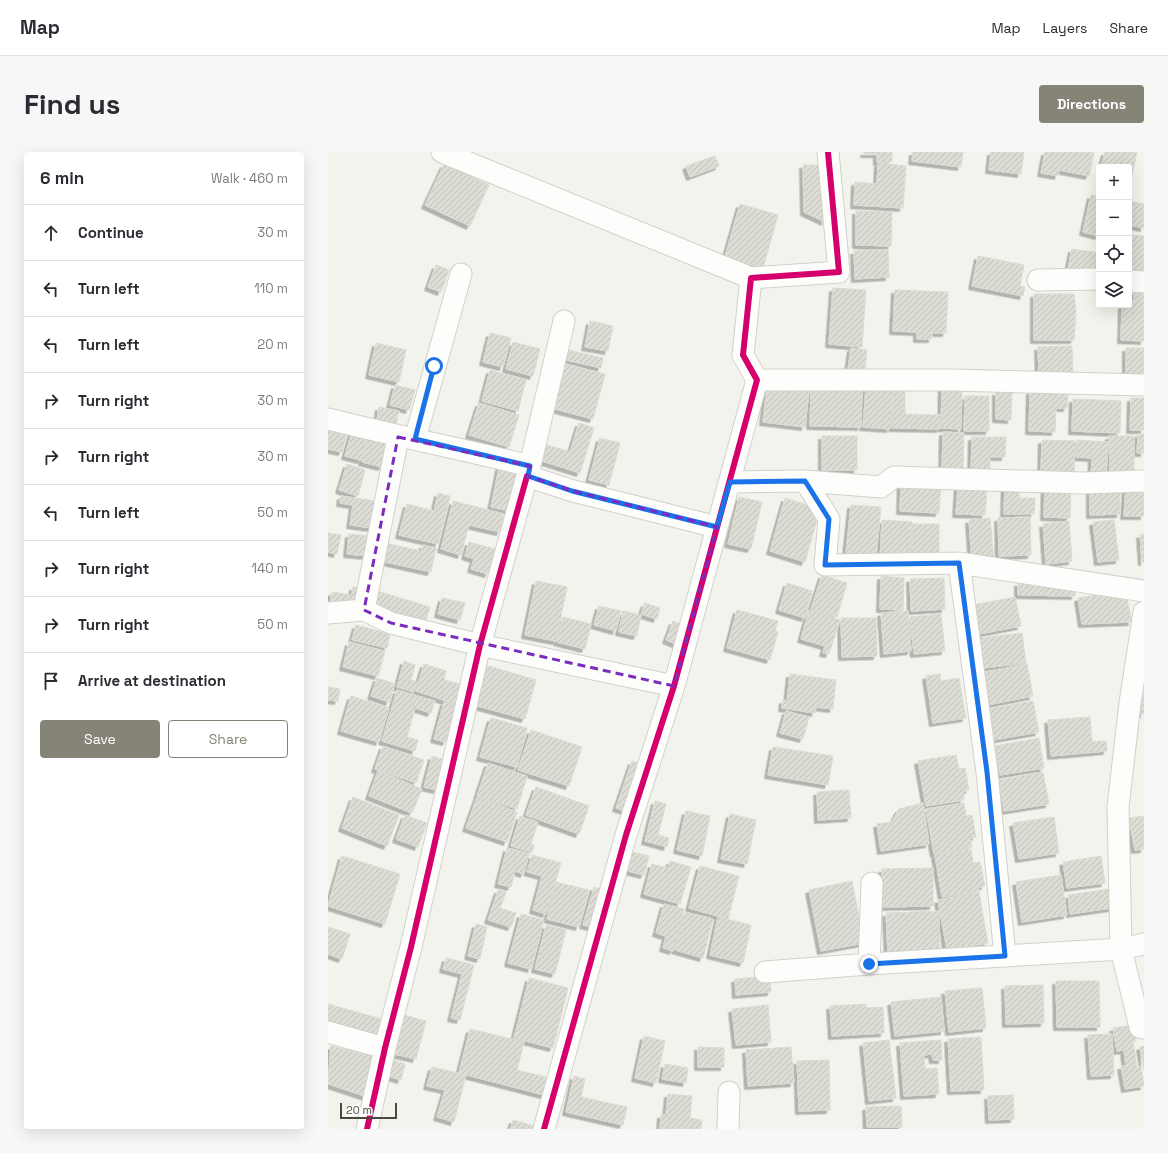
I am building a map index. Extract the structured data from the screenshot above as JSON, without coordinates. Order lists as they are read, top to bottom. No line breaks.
{"scale_bar":"20 m","page":{"header":"Map","nav":["Map","Layers","Share"],"buttons":["Directions",["Save","Share"]],"title":"Find us","heading":["6 min","Walk · 460 m"],"map_buttons":["+","−"],"list":[["Continue","30 m"],["Turn left","110 m"],["Turn left","20 m"],["Turn right","30 m"],["Turn right","30 m"],["Turn left","50 m"],["Turn right","140 m"],["Turn right","50 m"],"Arrive at destination"],"scale":"20 m"}}
